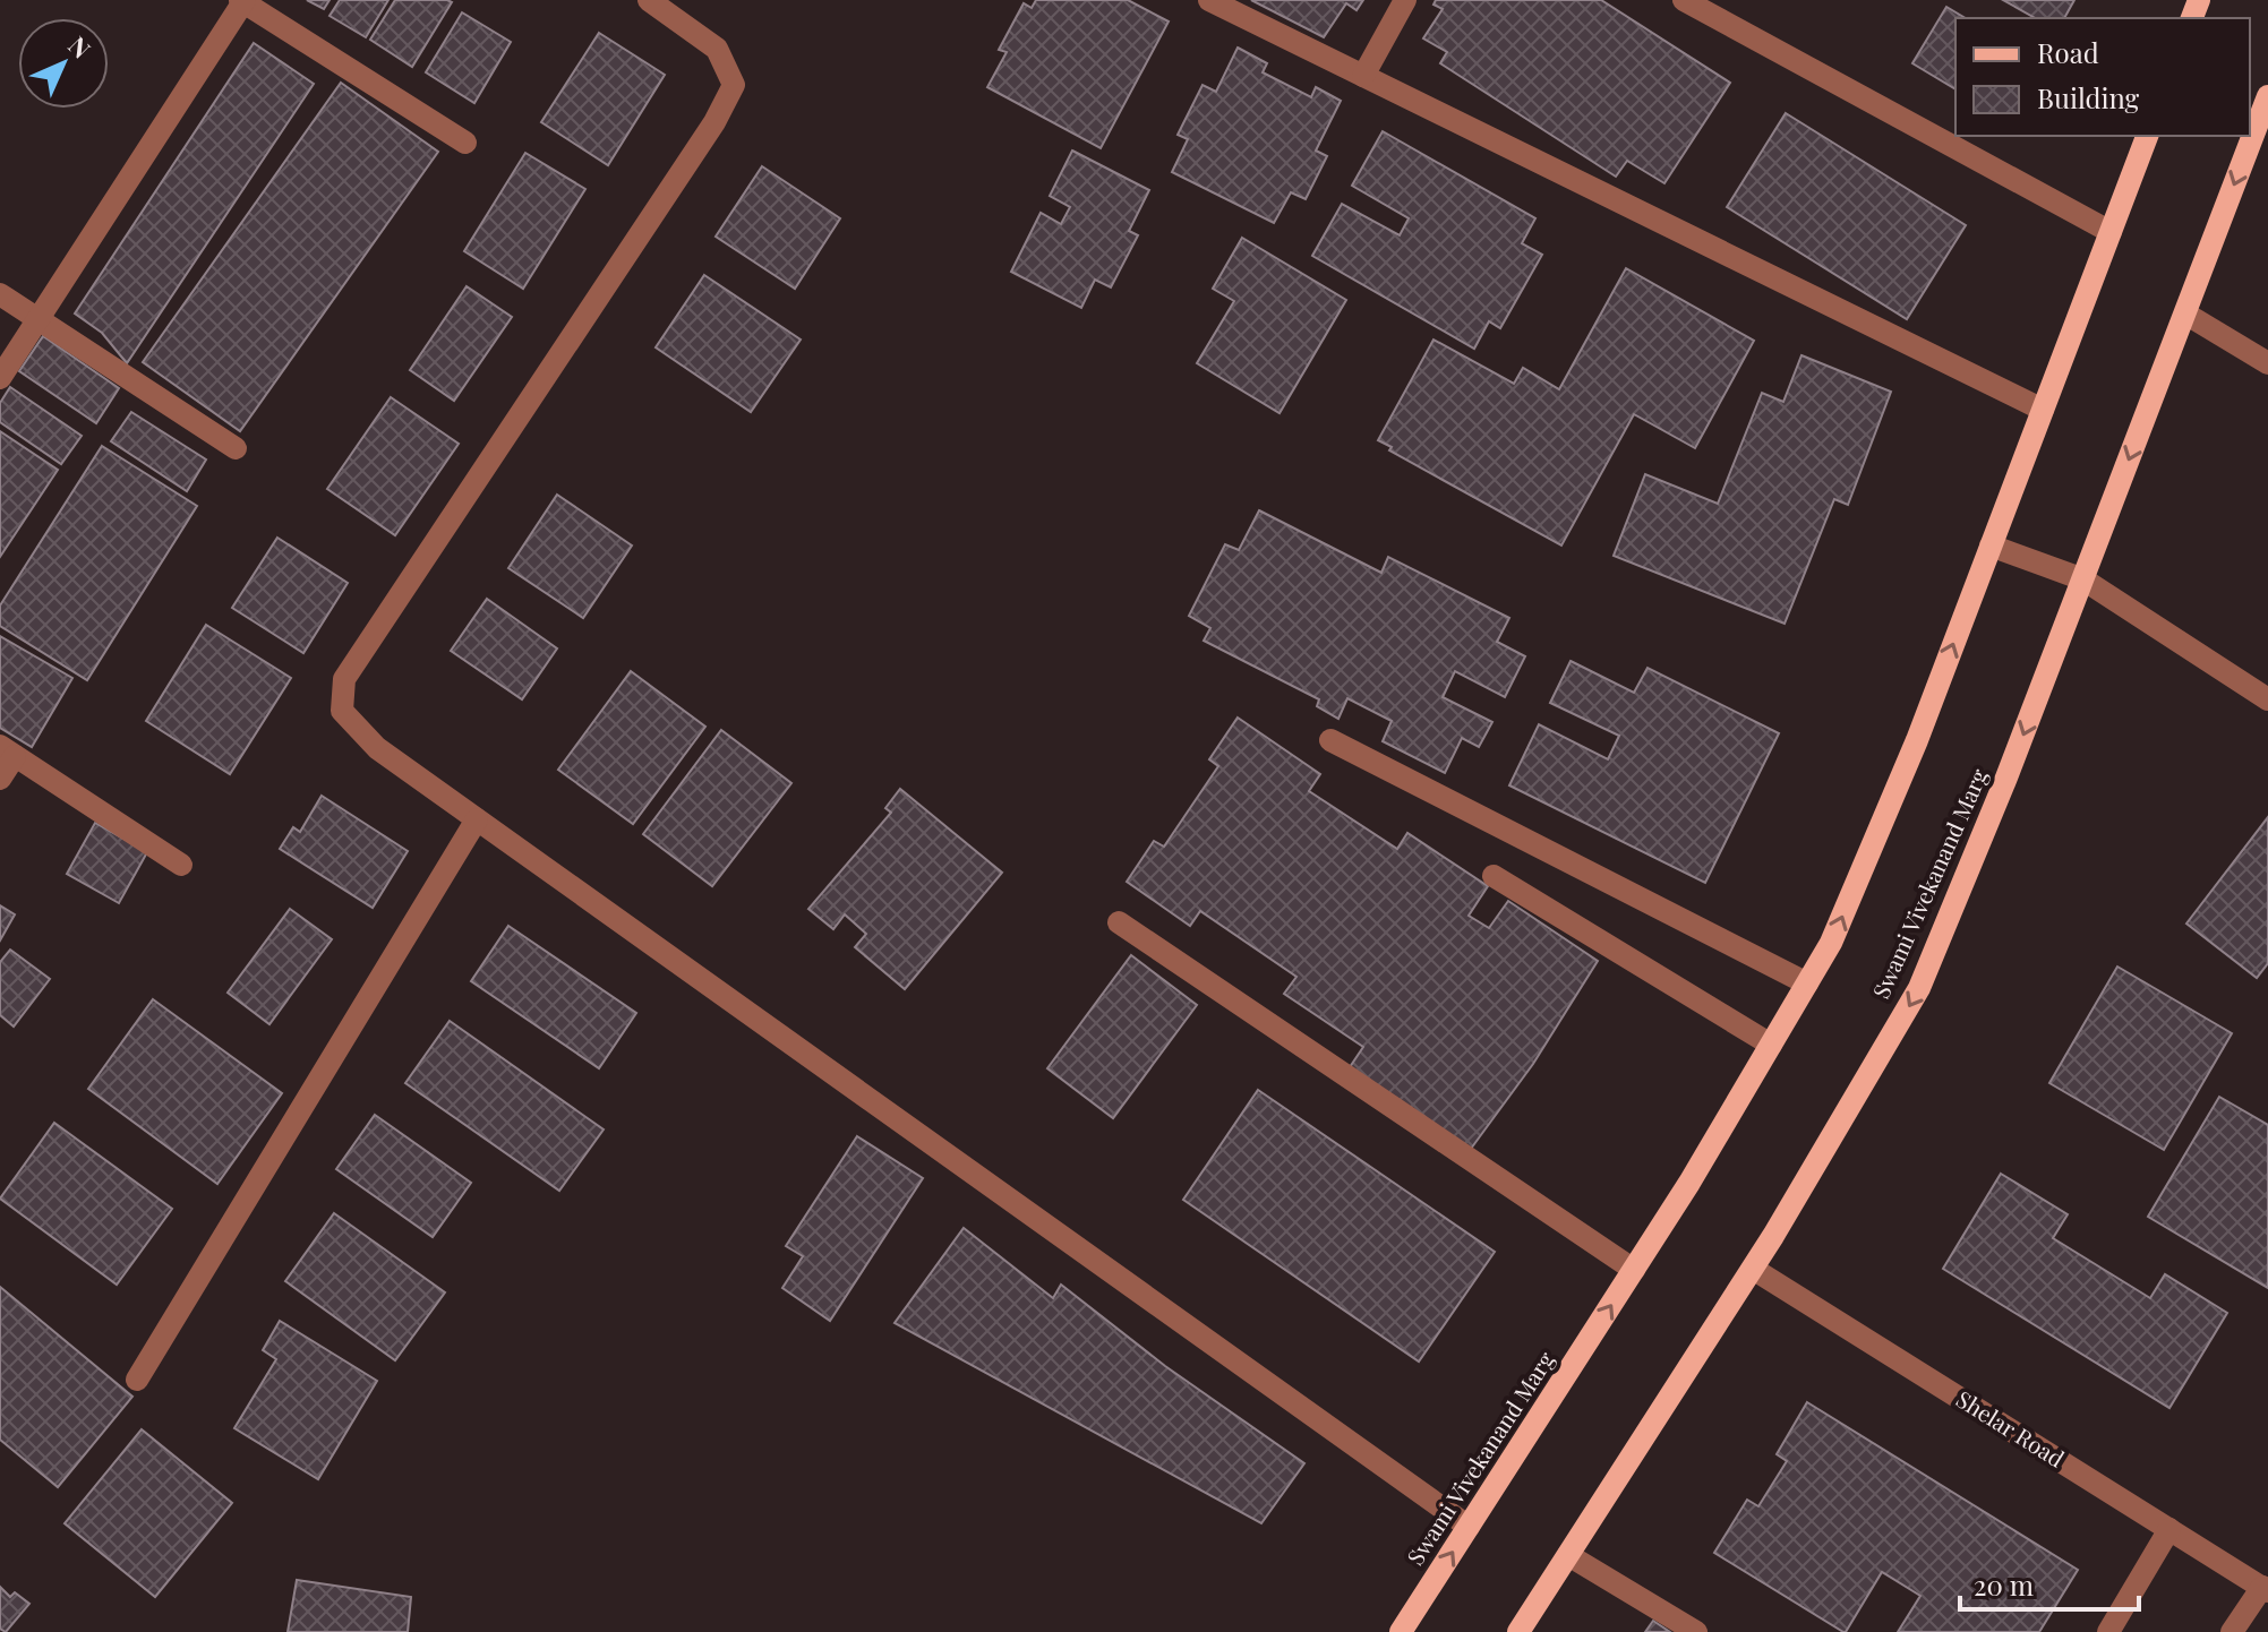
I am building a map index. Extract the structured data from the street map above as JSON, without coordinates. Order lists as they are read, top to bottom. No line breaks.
{"streets":{"main road":["Swami Vivekanand Marg"],"street":["Shelar Road"]},"crossings":[["Swami Vivekanand Marg","Shelar Road"]],"legend":["Road","Building"],"scale_bar":"20 m","north":"top right"}
